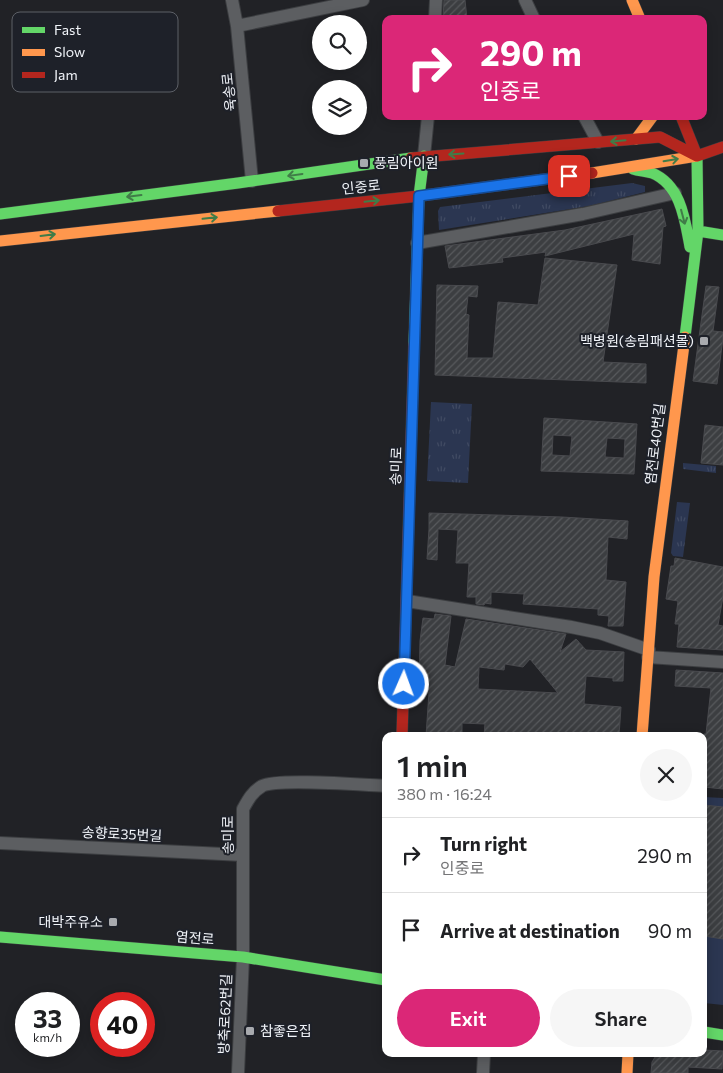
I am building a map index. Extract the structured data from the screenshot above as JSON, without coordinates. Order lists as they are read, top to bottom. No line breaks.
{"streets":{"street":["육송로","인중로","염전로40번길","송미로","송향로35번길","염전로","방축로62번길"]},"crossings":[["인중로","염전로40번길"],["인중로","송미로"],["송미로","송향로35번길"],["송미로","염전로"],["송미로","방축로62번길"],["염전로","방축로62번길"]],"places":{"transit":["풍림아이원","백병원(송림패션몰)","대박주유소","참좋은집"]},"legend":["Fast","Slow","Jam"],"page":{"turn":["290 m","인중로"],"heading":["1 min","380 m · 16:24"],"list":[{"name":"Turn right","note":"인중로","value":"290 m"},{"name":"Arrive at destination","value":"90 m"}],"buttons":["Exit","Share"],"speed":"33 km/h","limit":"40"}}
